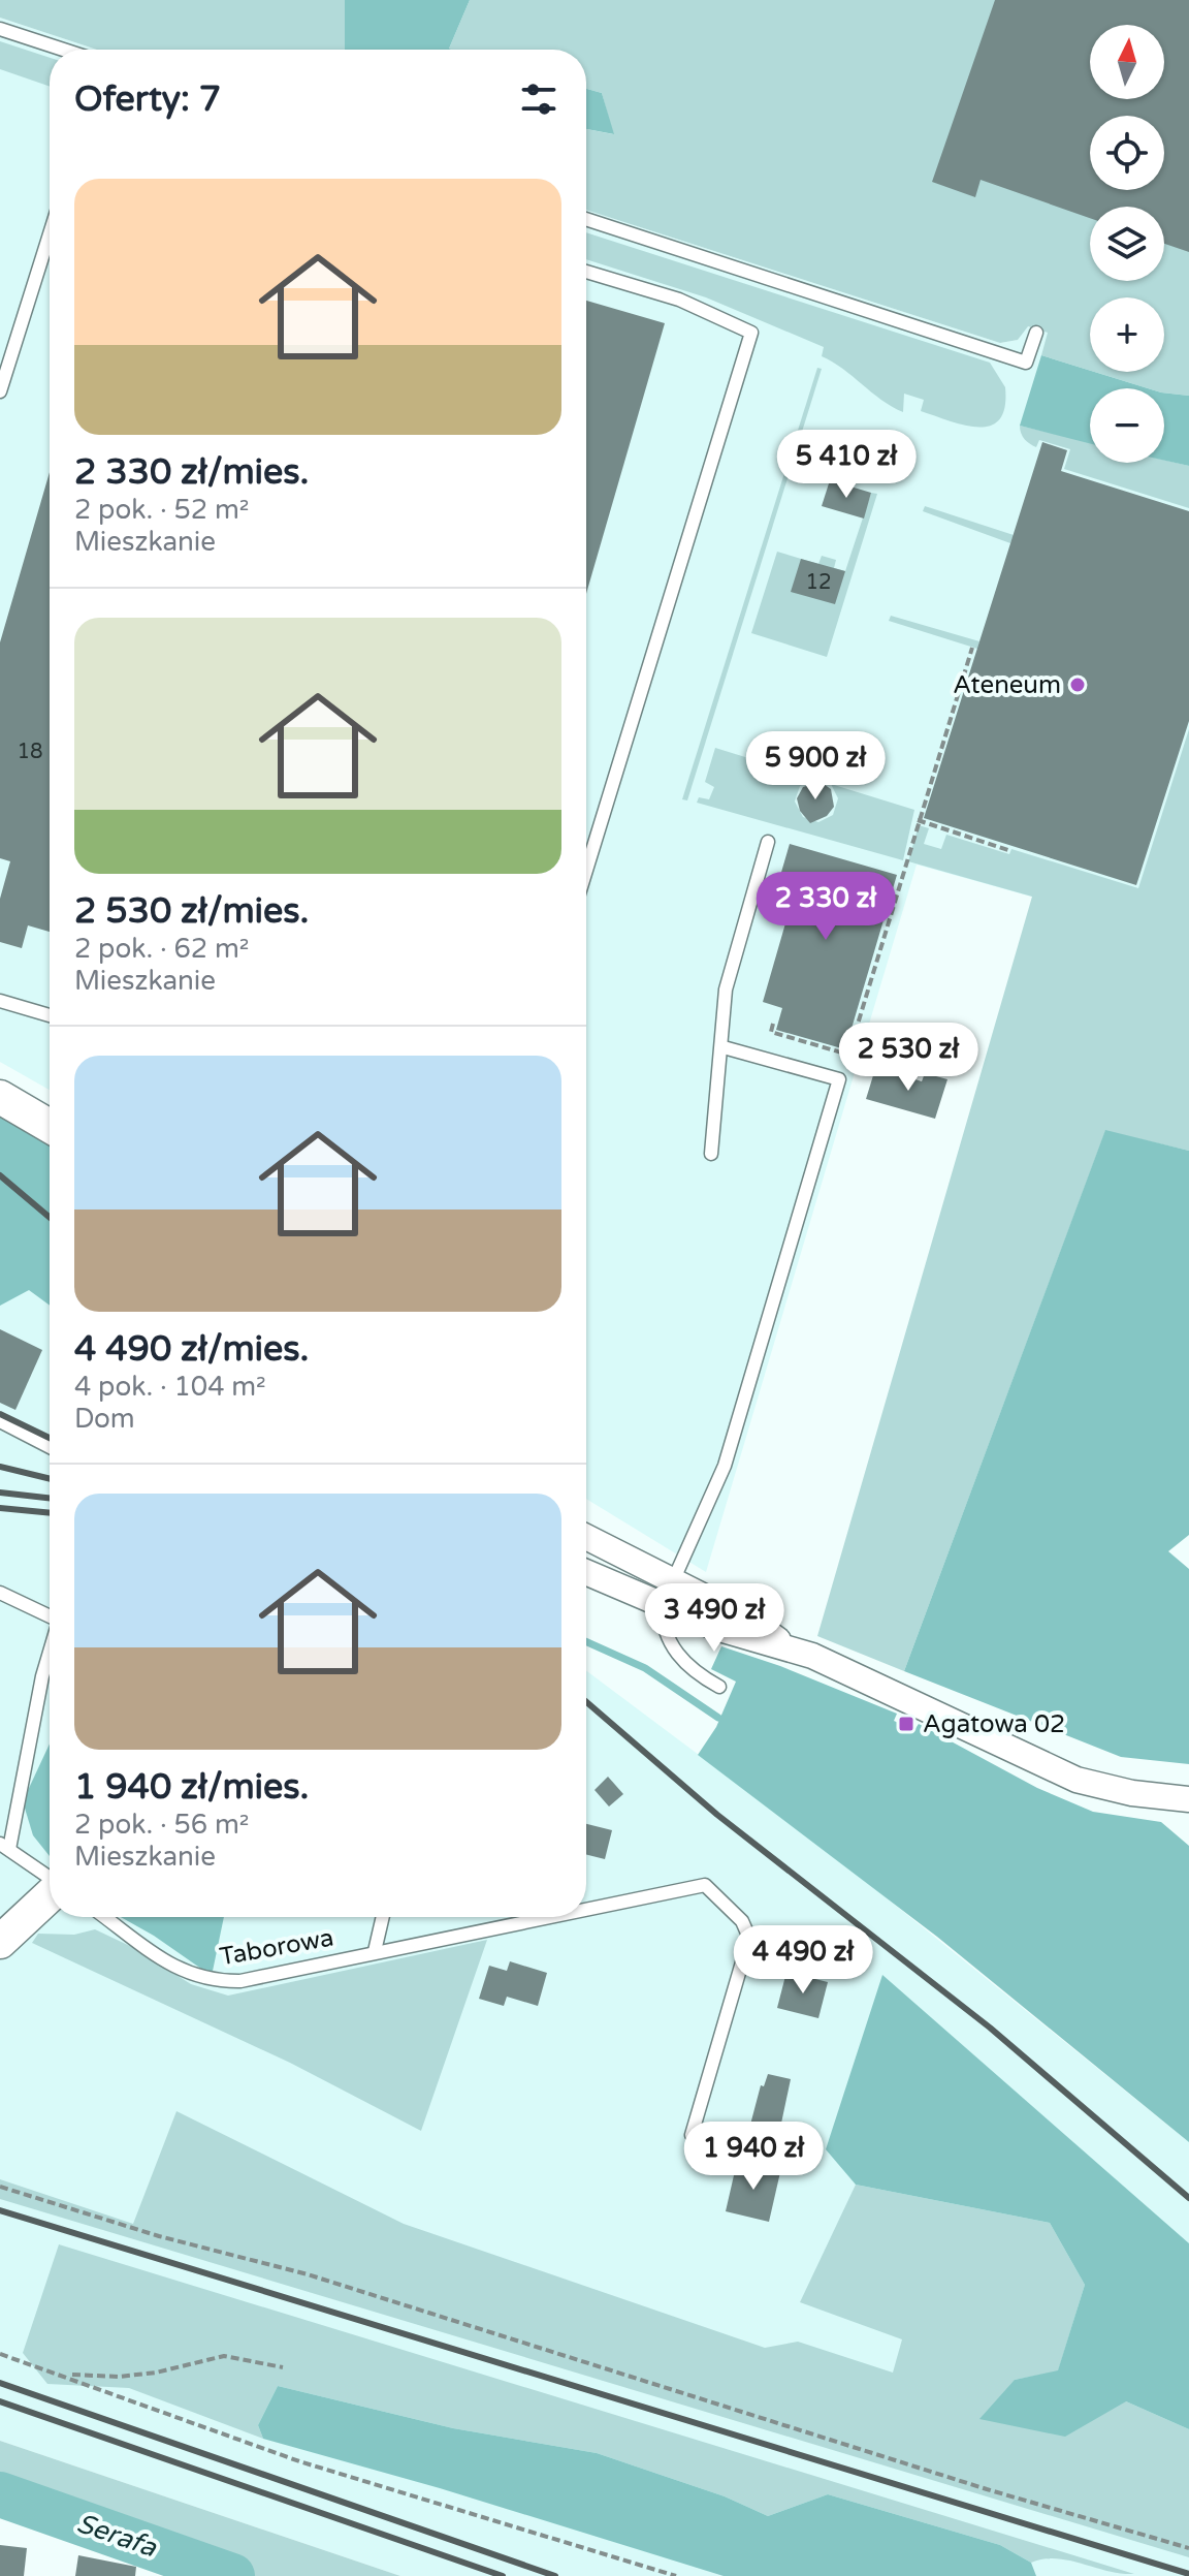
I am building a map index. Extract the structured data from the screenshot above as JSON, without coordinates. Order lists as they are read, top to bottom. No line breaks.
{"streets":{"lane":["Taborowa"]},"water":["Serafa"],"places":{"other":["Ateneum"],"transit":["Agatowa 02"]},"house_numbers":["12","18"],"north":"top","page":{"map_buttons":["+","−"],"heading":"Oferty: 7","list":[{"name":"2 330 zł/mies.","note":"2 pok. · 52 m² · Mieszkanie"},{"name":"2 530 zł/mies.","note":"2 pok. · 62 m² · Mieszkanie"},{"name":"4 490 zł/mies.","note":"4 pok. · 104 m² · Dom"},{"name":"1 940 zł/mies.","note":"2 pok. · 56 m² · Mieszkanie"}],"price":["5 410 zł","5 900 zł","2 330 zł","2 530 zł","3 490 zł","4 490 zł","1 940 zł"]}}
